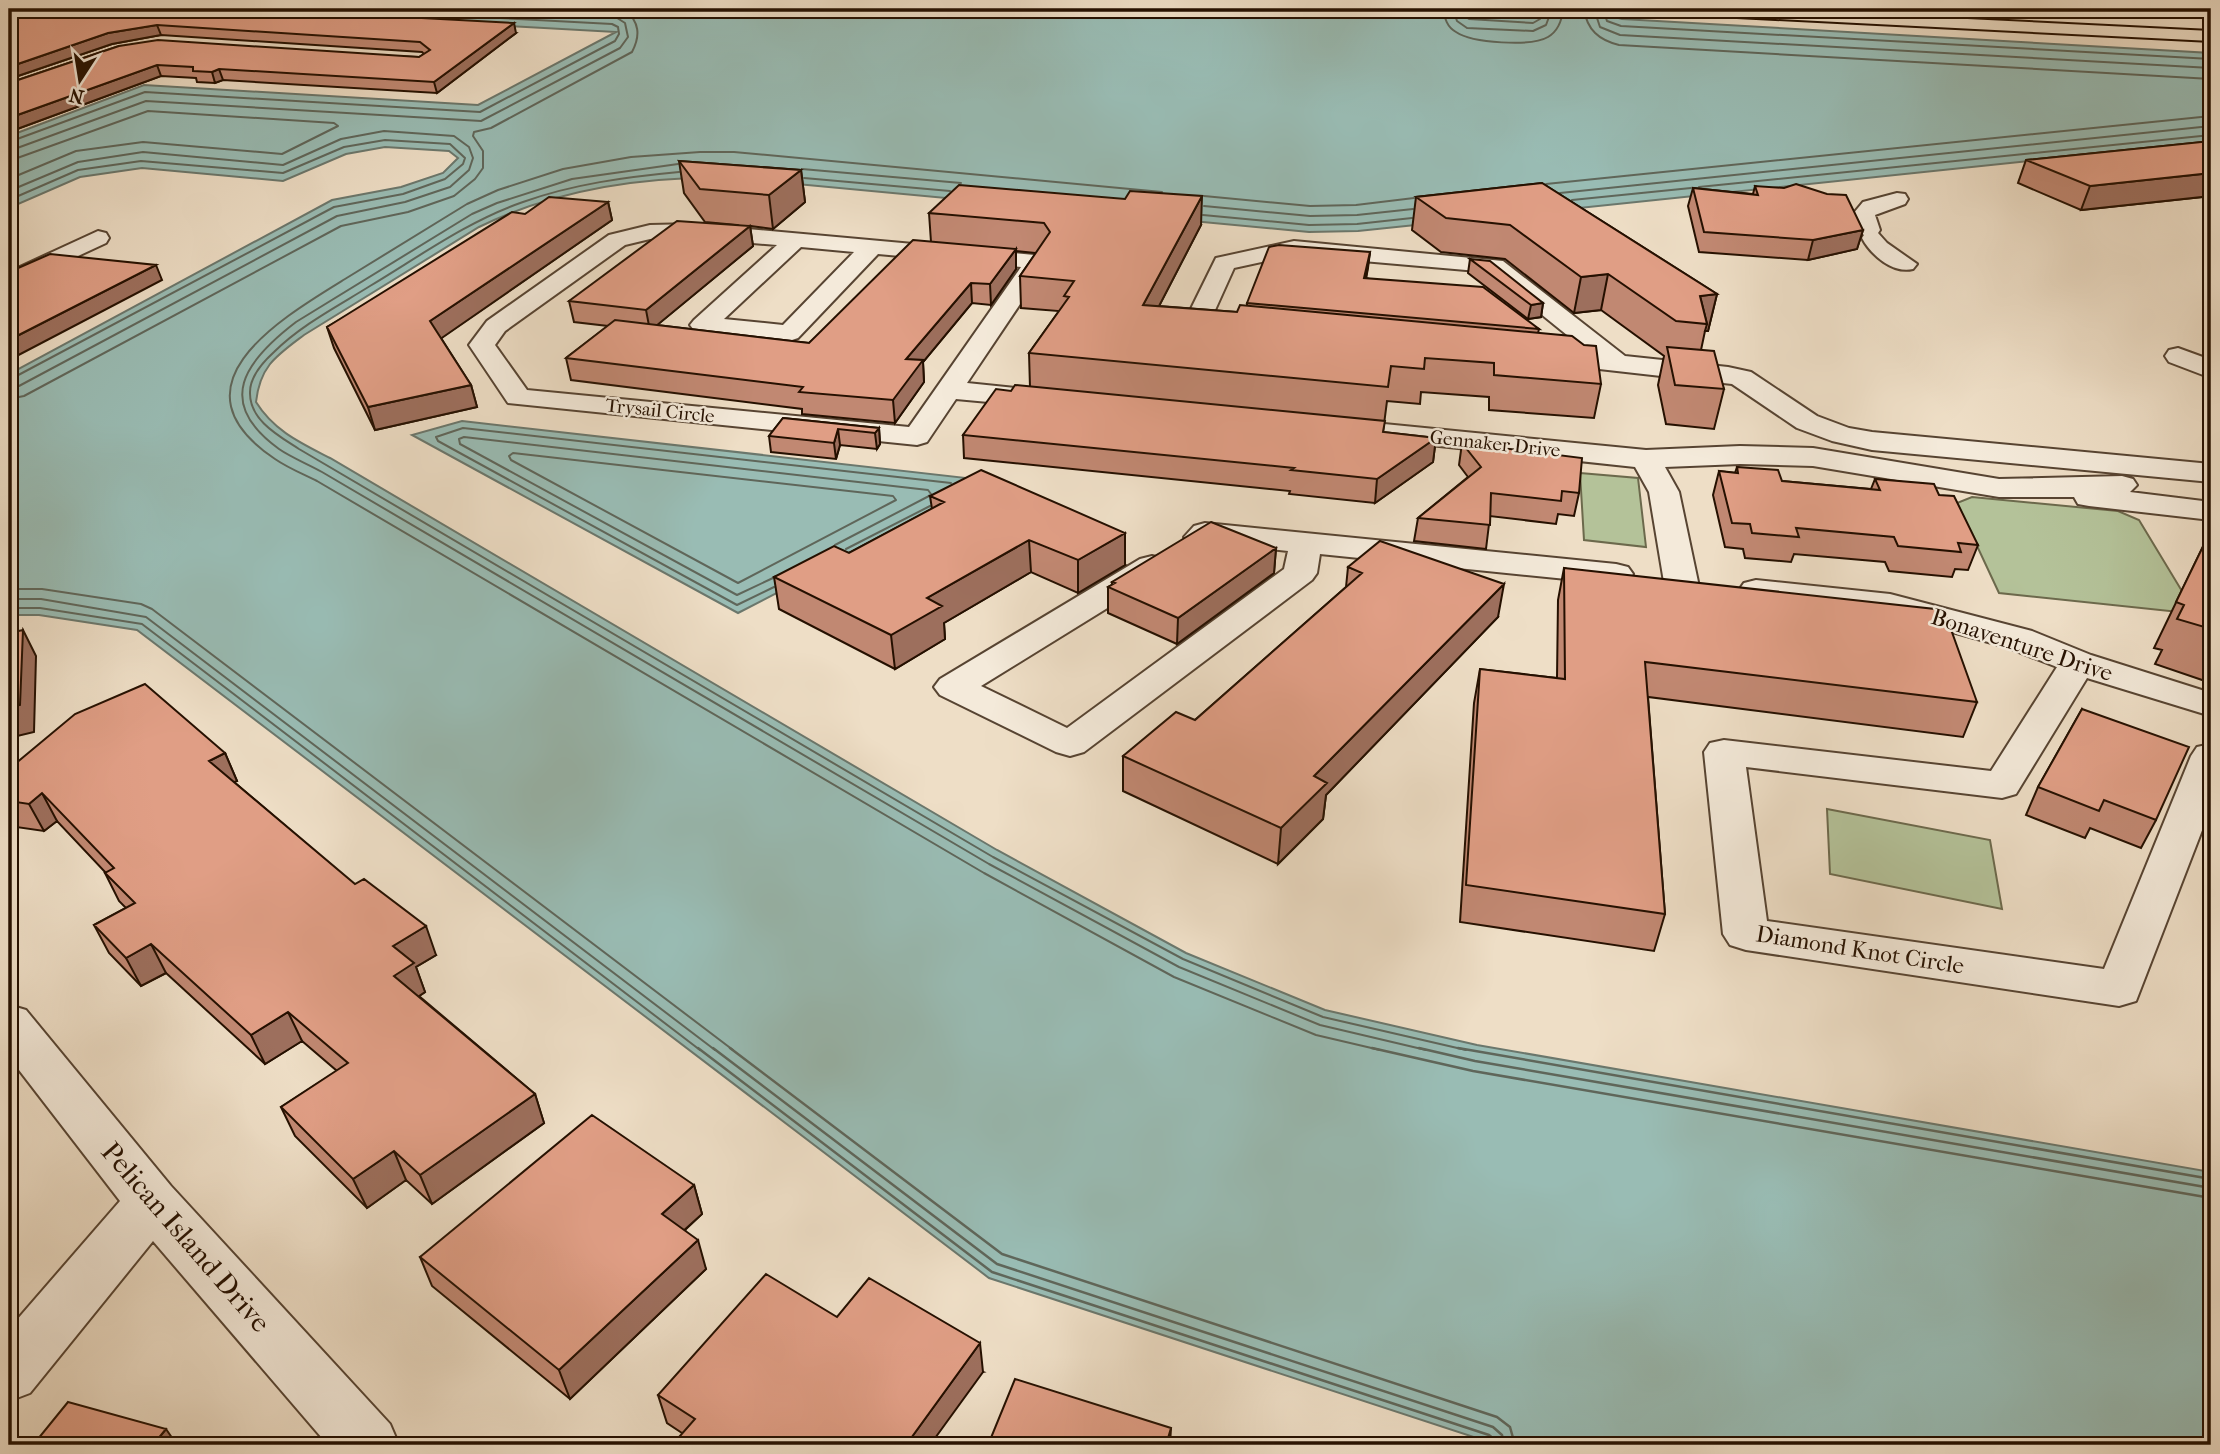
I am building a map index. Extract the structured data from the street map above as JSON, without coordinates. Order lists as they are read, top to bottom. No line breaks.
{"streets":{"street":["Trysail Circle","Gennaker Drive","Bonaventure Drive","Diamond Knot Circle","Pelican Island Drive"]},"crossings":[["Bonaventure Drive","Diamond Knot Circle"]],"north":"bottom"}
